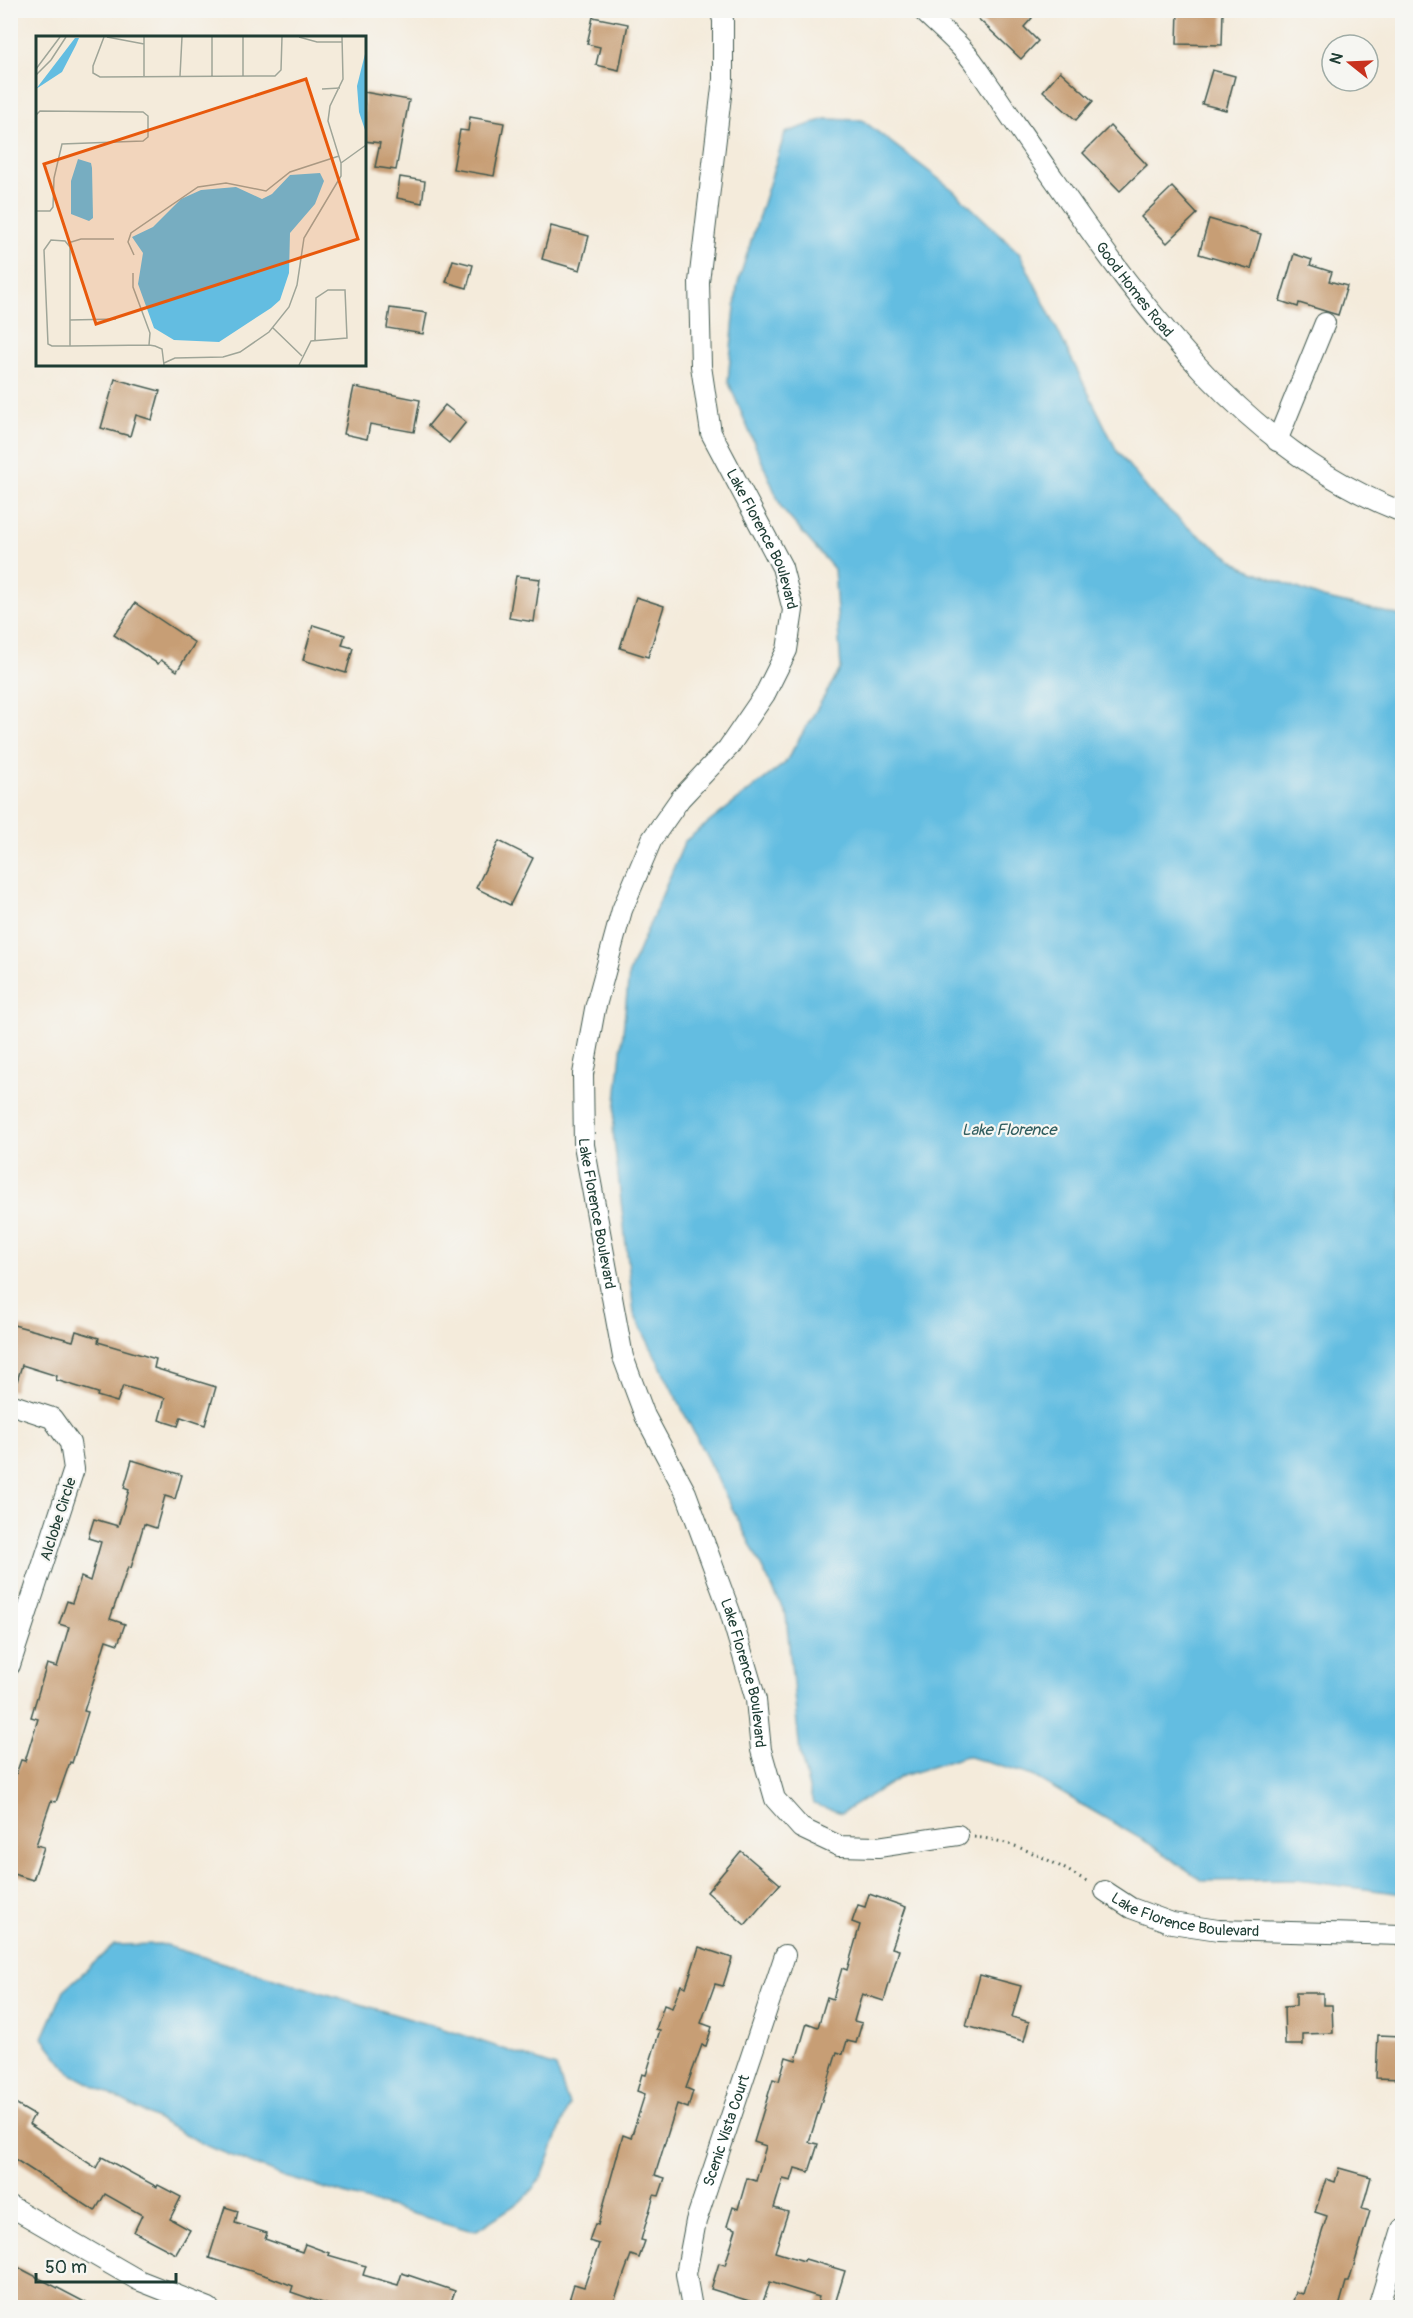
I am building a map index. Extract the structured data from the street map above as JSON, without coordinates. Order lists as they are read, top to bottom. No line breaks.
{"streets":{"street":["Good Homes Road","Lake Florence Boulevard","Alclobe Circle","Scenic Vista Court"]},"water":["Lake Florence"],"scale_bar":"50 m","north":"left"}
